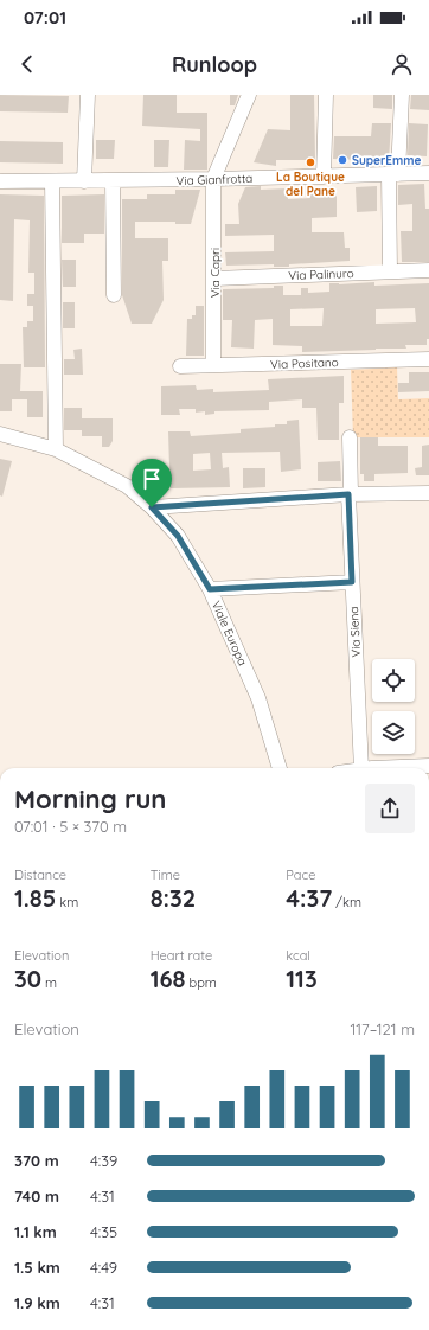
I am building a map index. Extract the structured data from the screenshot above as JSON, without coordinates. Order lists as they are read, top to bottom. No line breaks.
{"streets":{"street":["Via Gianfrotta","Via Capri","Via Palinuro","Via Positano","Via Siena","Viale Europa"]},"crossings":[["Via Gianfrotta","Via Capri"],["Via Capri","Via Palinuro"],["Via Capri","Via Positano"]],"places":["SuperEmme","La Boutique del Pane"],"page":{"status":"07:01","header":"Runloop","heading":["Morning run","07:01 · 5 × 370 m"],"stats":[["Distance","1.85 km"],["Time","8:32"],["Pace","4:37 /km"],["Elevation","30 m"],["Heart rate","168 bpm"],["kcal","113"]],"chart":["Elevation","117–121 m"],"list":[{"name":"370 m","note":"4:39"},{"name":"740 m","note":"4:31"},{"name":"1.1 km","note":"4:35"},{"name":"1.5 km","note":"4:49"},{"name":"1.9 km","note":"4:31"}]}}
